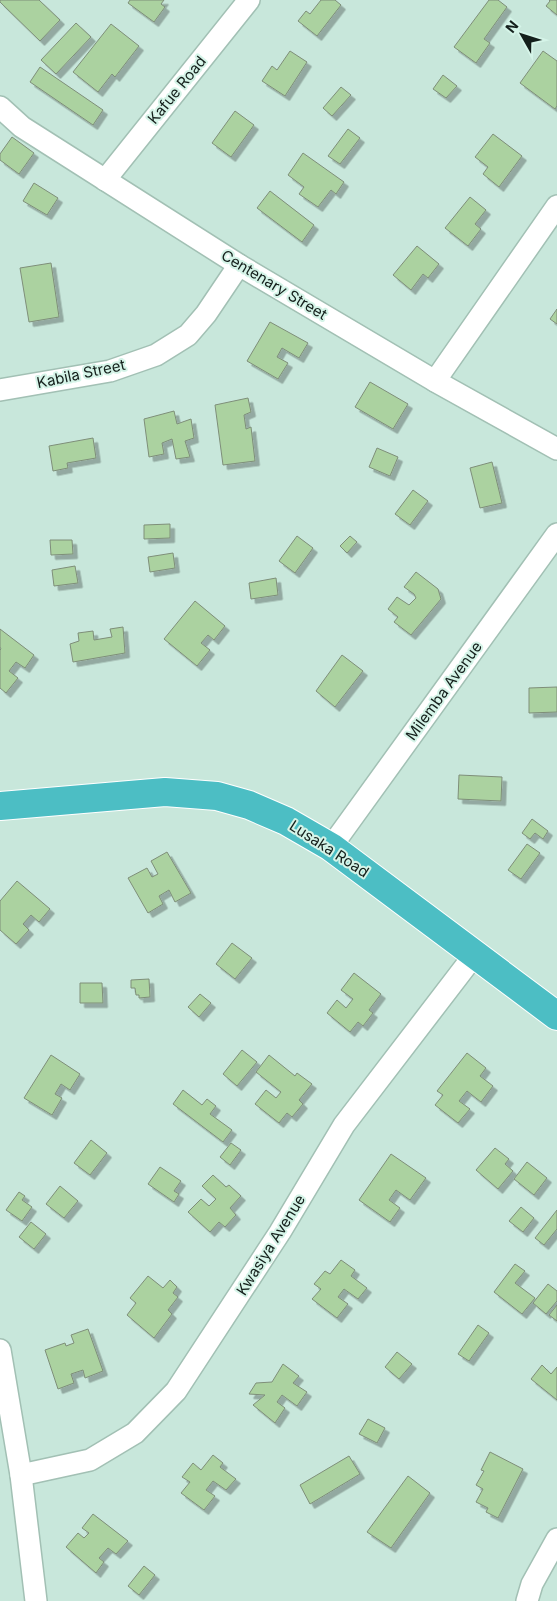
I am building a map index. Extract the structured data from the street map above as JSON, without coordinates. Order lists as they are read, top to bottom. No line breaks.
{"streets":{"highway":["Lusaka Road"],"street":["Kafue Road","Centenary Street","Kabila Street","Milemba Avenue","Kwasiya Avenue"]},"crossings":[["Kafue Road","Centenary Street"],["Centenary Street","Kabila Street"],["Milemba Avenue","Lusaka Road"],["Lusaka Road","Kwasiya Avenue"]],"north":"top left"}
